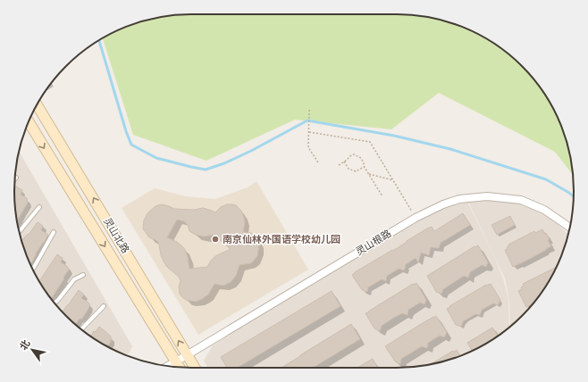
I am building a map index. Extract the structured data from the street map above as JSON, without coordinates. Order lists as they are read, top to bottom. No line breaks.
{"streets":{"main road":["灵山北路"],"street":["灵山根路"]},"crossings":[["灵山北路","灵山根路"]],"places":["南京仙林外国语学校幼儿园"],"north":"top left"}
